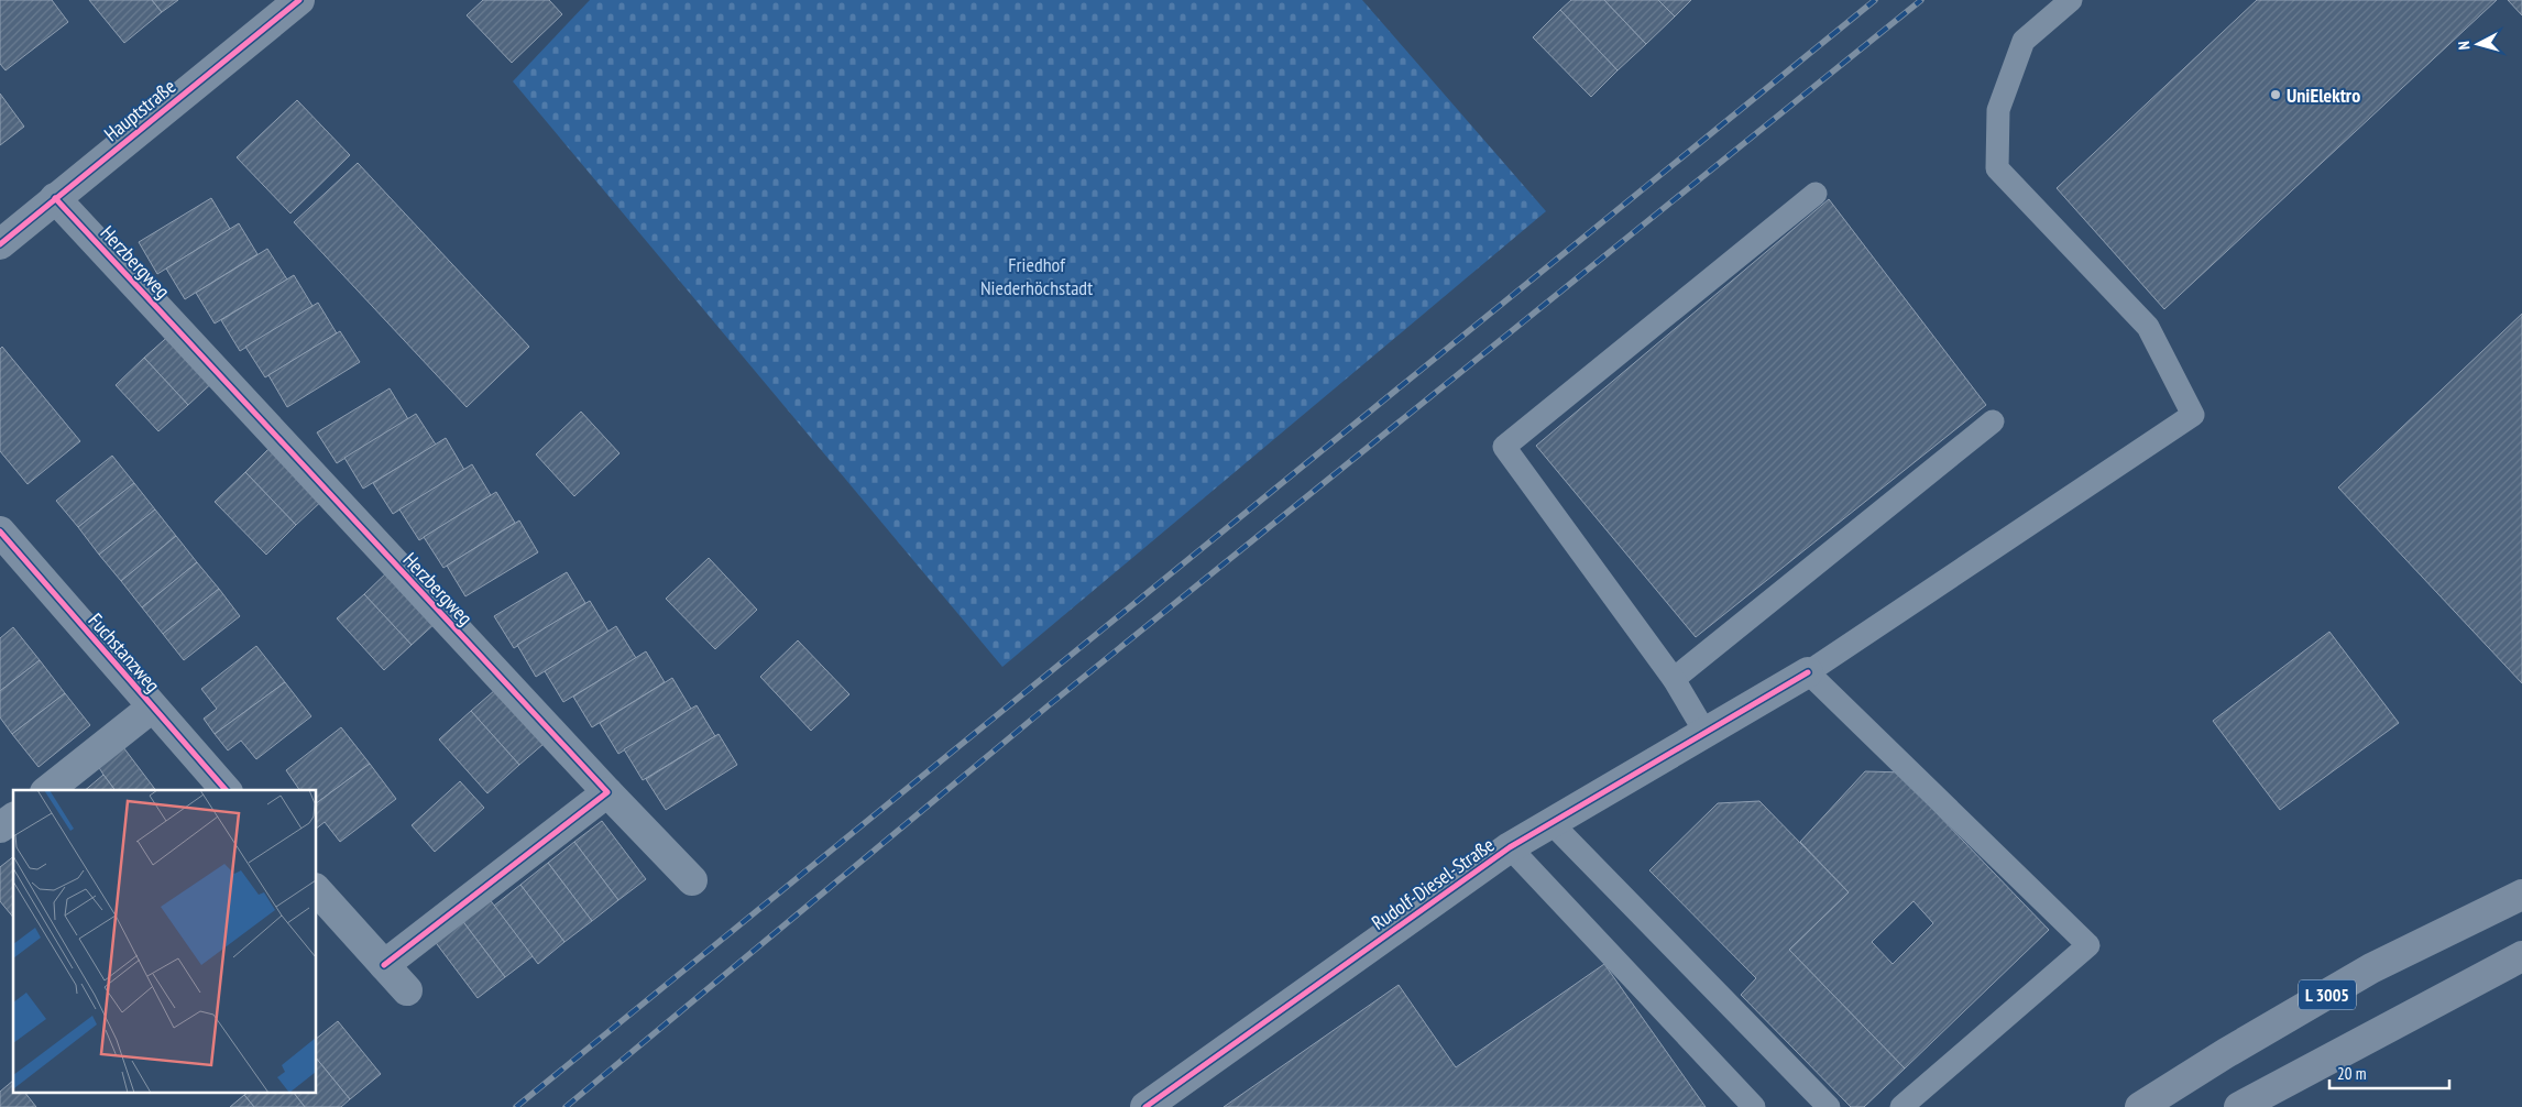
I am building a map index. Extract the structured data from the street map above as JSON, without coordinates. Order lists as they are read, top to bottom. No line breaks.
{"streets":{"highway":["L 3005"],"street":["Hauptstraße","Herzbergweg","Fuchstanzweg","Rudolf-Diesel-Straße"]},"crossings":[["Hauptstraße","Herzbergweg"]],"parks":["Friedhof Niederhöchstadt"],"places":["UniElektro"],"scale_bar":"20 m","north":"left"}
